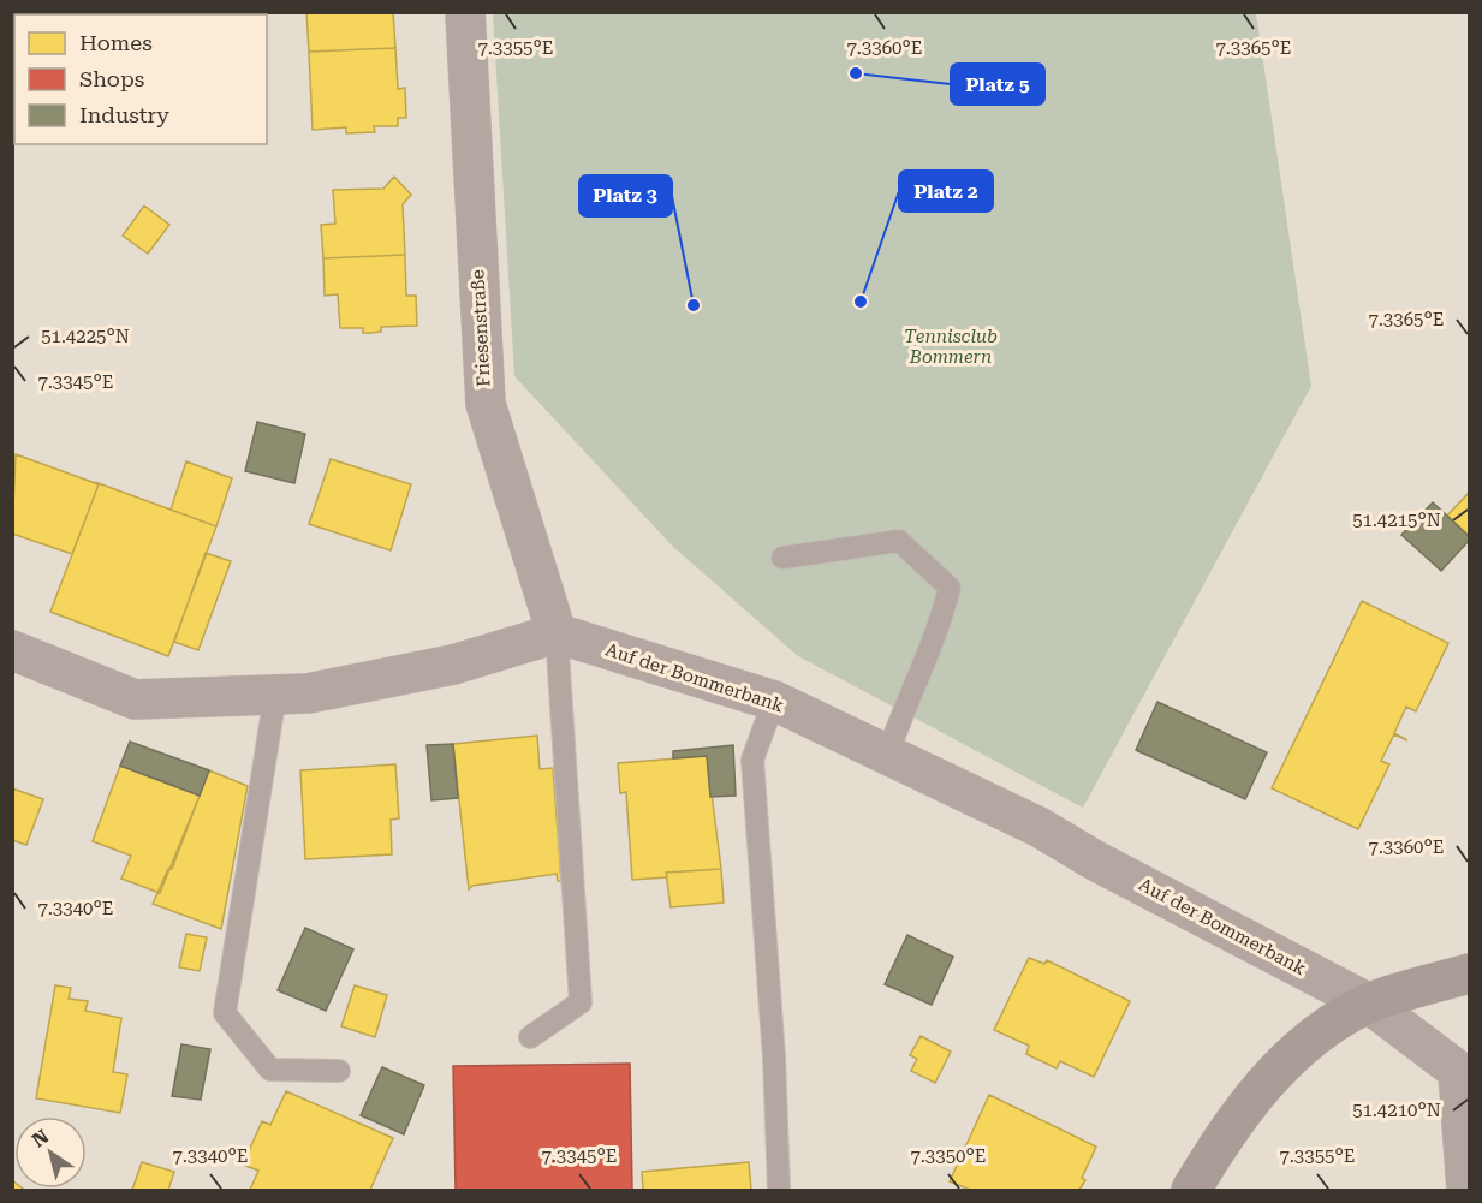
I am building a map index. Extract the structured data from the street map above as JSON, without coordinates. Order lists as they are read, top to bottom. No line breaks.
{"streets":{"street":["Friesenstraße","Auf der Bommerbank"]},"crossings":[["Friesenstraße","Auf der Bommerbank"]],"parks":["Tennisclub Bommern"],"places":["Platz 5","Platz 2","Platz 3"],"legend":["Homes","Shops","Industry"],"north":"top left","coordinates":["7.3360°E","7.3355°E","7.3365°E","51.4225°N","7.3345°E","51.4215°N","7.3340°E","51.4210°N","7.3350°E"]}
